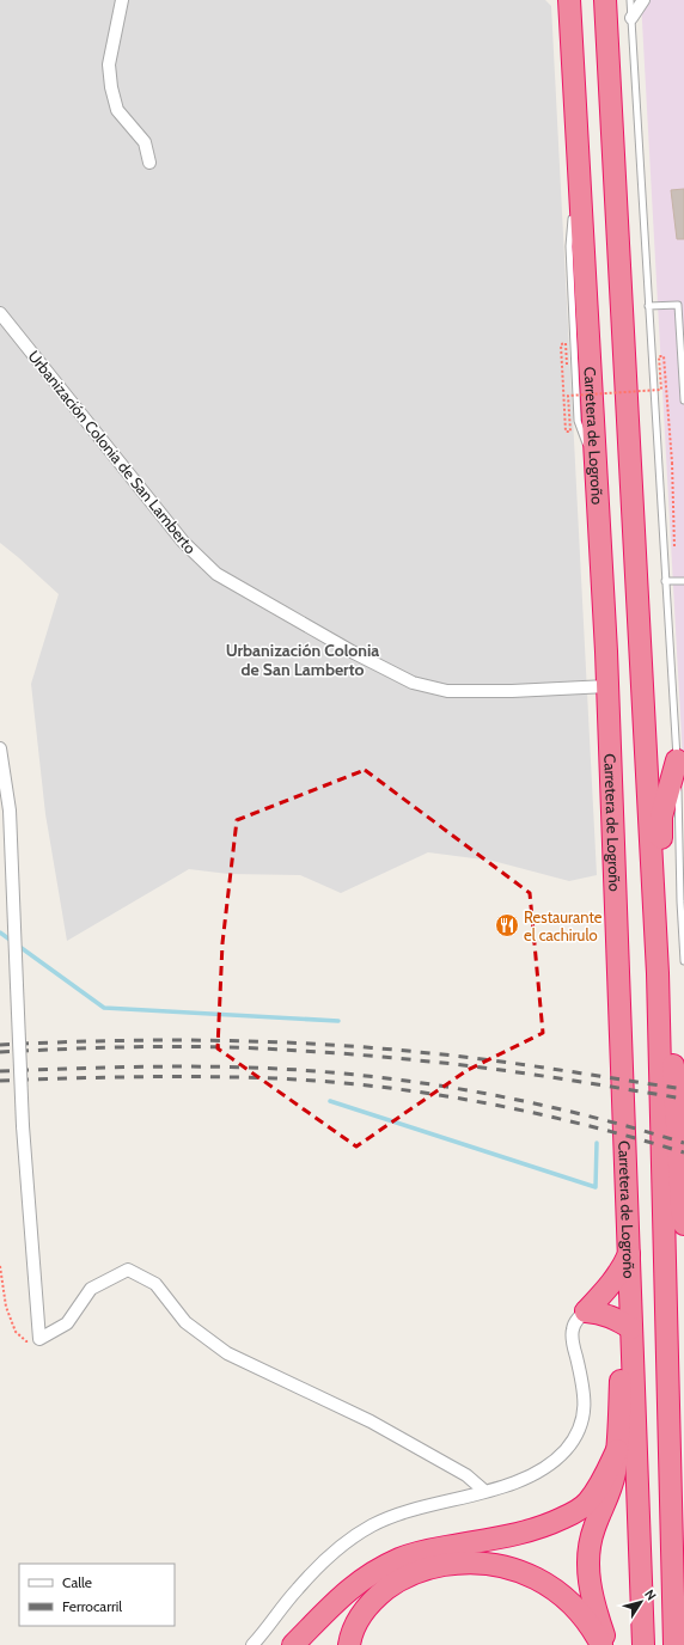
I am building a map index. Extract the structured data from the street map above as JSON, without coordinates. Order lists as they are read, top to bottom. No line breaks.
{"streets":{"highway":["Carretera de Logroño"],"street":["Urbanización Colonia de San Lamberto"]},"crossings":[["Carretera de Logroño","Urbanización Colonia de San Lamberto"]],"districts":["Urbanización Colonia de San Lamberto"],"places":{"restaurant":["Restaurante el cachirulo"]},"legend":["Calle","Ferrocarril"],"north":"top right"}
